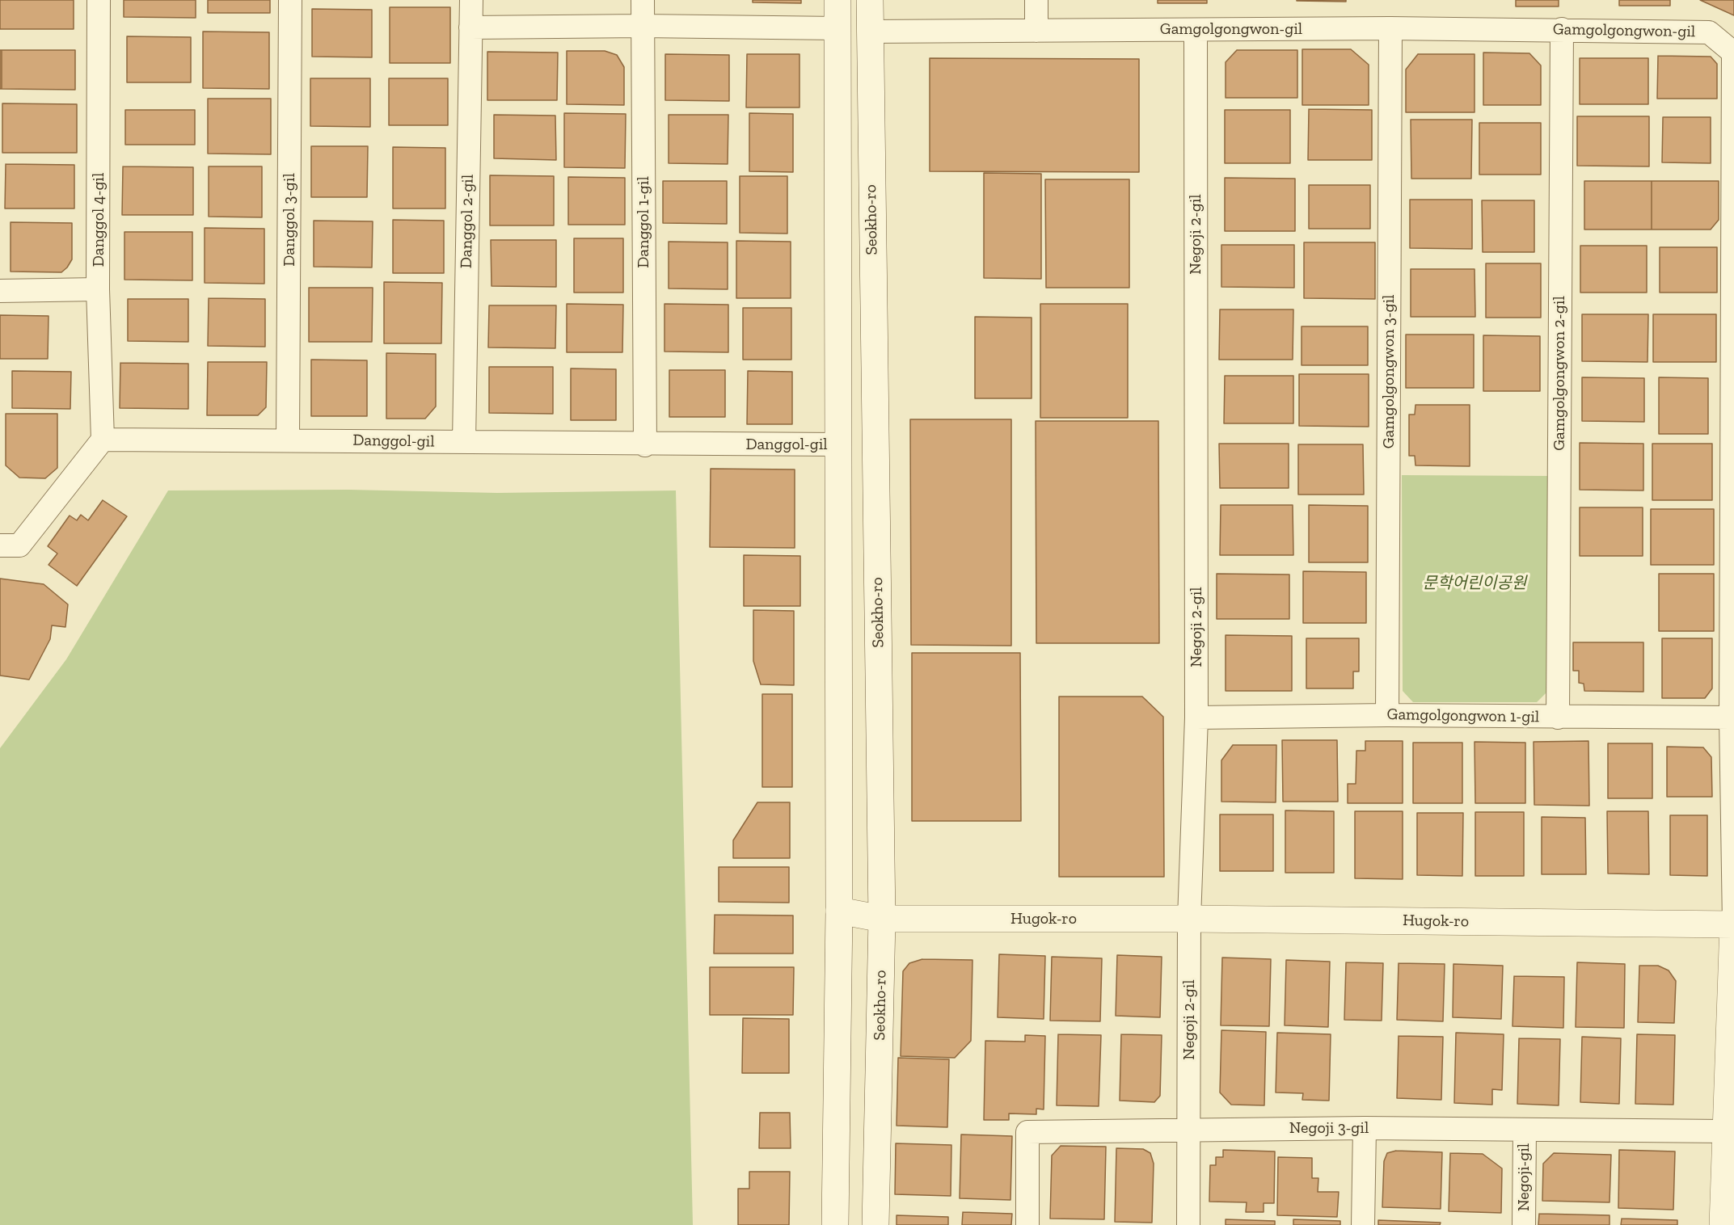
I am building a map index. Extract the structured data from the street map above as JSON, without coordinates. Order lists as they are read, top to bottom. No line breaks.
{"streets":{"main road":["Seokho-ro","Hugok-ro"],"street":["Gamgolgongwon-gil","Danggol 4-gil","Danggol 3-gil","Danggol 2-gil","Danggol 1-gil","Negoji 2-gil","Gamgolgongwon 3-gil","Gamgolgongwon 2-gil","Danggol-gil","Gamgolgongwon 1-gil","Negoji 3-gil","Negoji-gil"]},"crossings":[["Gamgolgongwon-gil","Seokho-ro"],["Gamgolgongwon-gil","Negoji 2-gil"],["Gamgolgongwon-gil","Gamgolgongwon 3-gil"],["Gamgolgongwon-gil","Gamgolgongwon 2-gil"],["Gamgolgongwon-gil","Gamgolgongwon 1-gil"],["Gamgolgongwon-gil","Hugok-ro"],["Danggol 4-gil","Danggol-gil"],["Danggol 3-gil","Danggol-gil"],["Seokho-ro","Danggol-gil"],["Seokho-ro","Hugok-ro"],["Danggol 2-gil","Danggol-gil"],["Danggol 1-gil","Danggol-gil"],["Negoji 2-gil","Gamgolgongwon 1-gil"],["Negoji 2-gil","Hugok-ro"],["Negoji 2-gil","Negoji 3-gil"],["Gamgolgongwon 3-gil","Gamgolgongwon 1-gil"],["Gamgolgongwon 2-gil","Gamgolgongwon 1-gil"],["Negoji 3-gil","Negoji-gil"]],"parks":["문학어린이공원"]}
